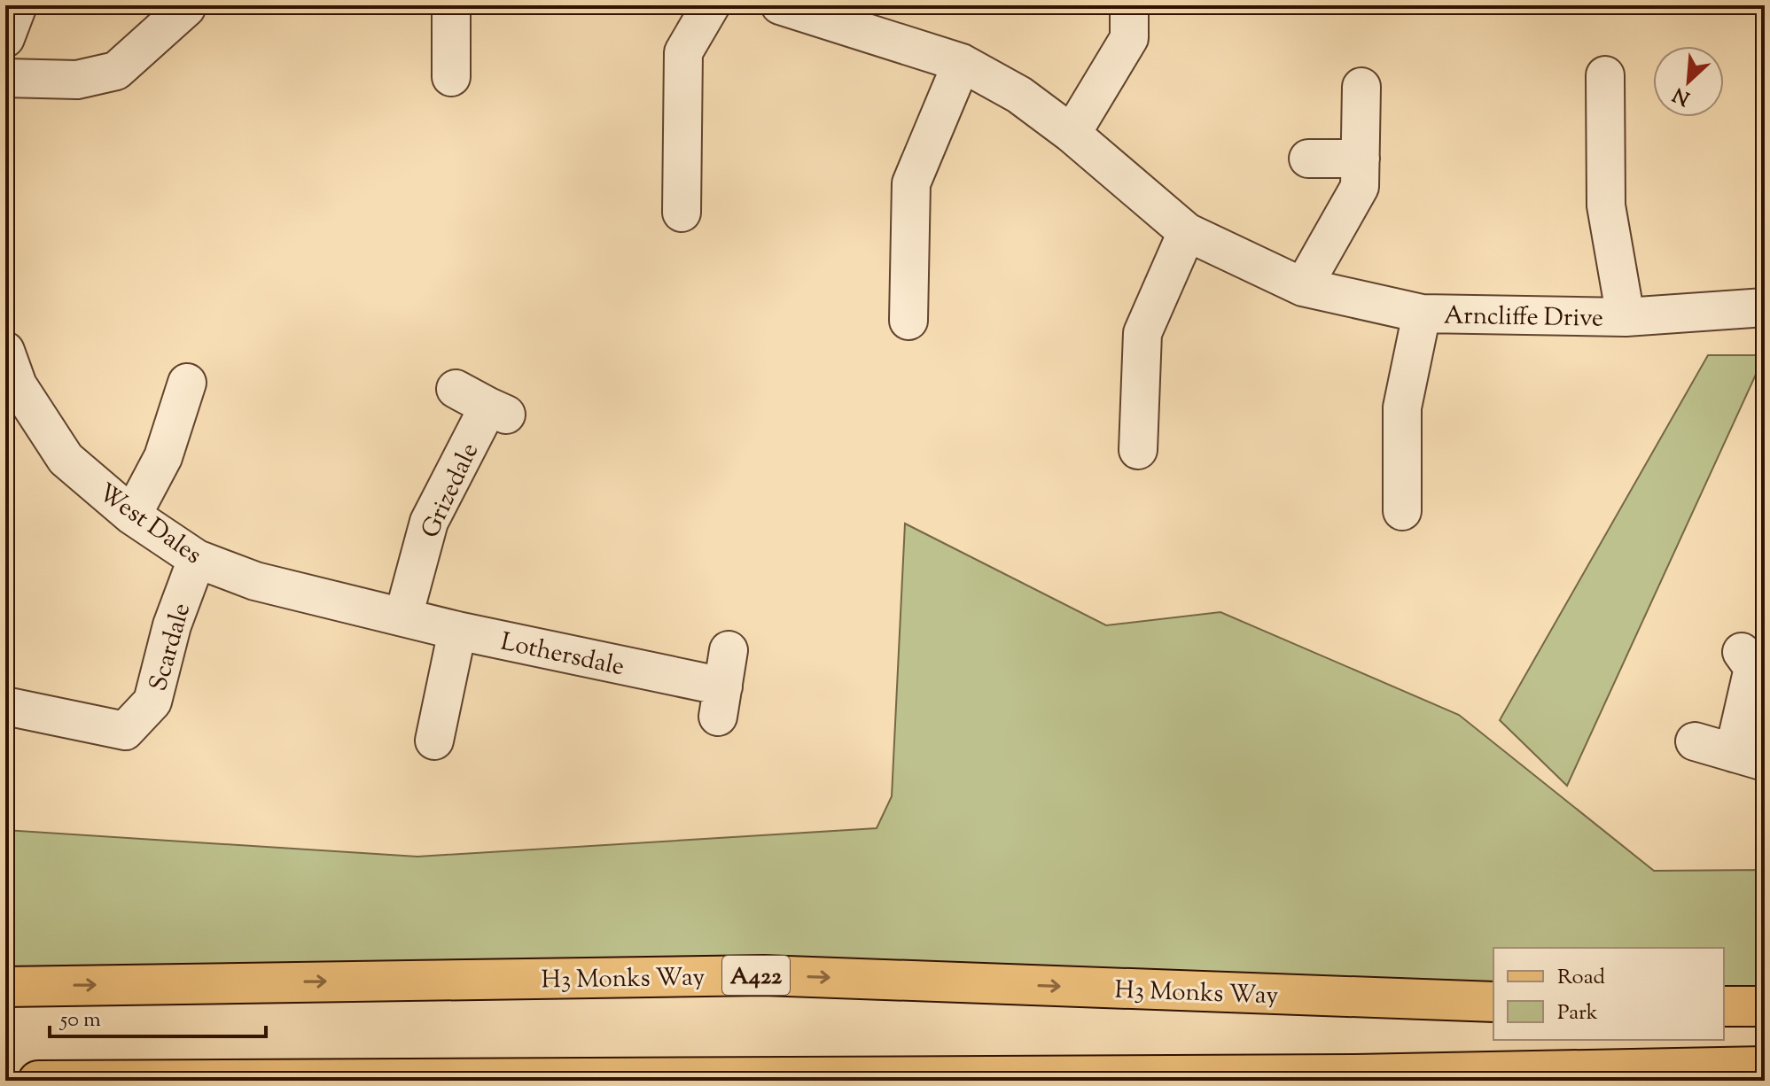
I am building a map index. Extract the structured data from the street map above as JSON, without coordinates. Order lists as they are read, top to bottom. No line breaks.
{"streets":{"main road":["A422","H3 Monks Way"],"street":["Arncliffe Drive","Grizedale","West Dales","Scardale","Lothersdale"]},"crossings":[["Grizedale","West Dales"],["Grizedale","Lothersdale"],["West Dales","Scardale"],["West Dales","Lothersdale"]],"legend":["Road","Park"],"scale_bar":"50 m","north":"bottom left"}
